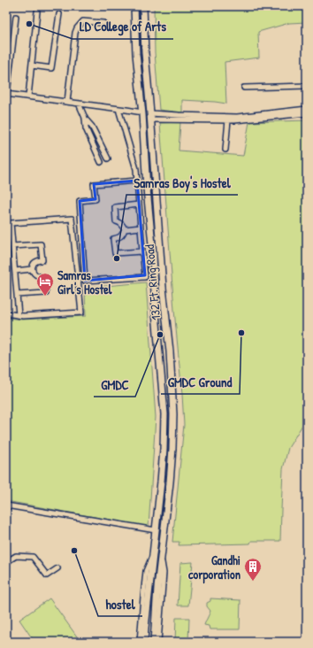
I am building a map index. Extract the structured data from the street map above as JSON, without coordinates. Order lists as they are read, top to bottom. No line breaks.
{"streets":{"main road":["132 Ft. Ring Road"]},"places":{"other":["LD College of Arts","Samras Boy's Hostel","GMDC Ground","GMDC","hostel"],"hotel":["Samras Girl's Hostel"],"building":["Gandhi corporation"]}}
